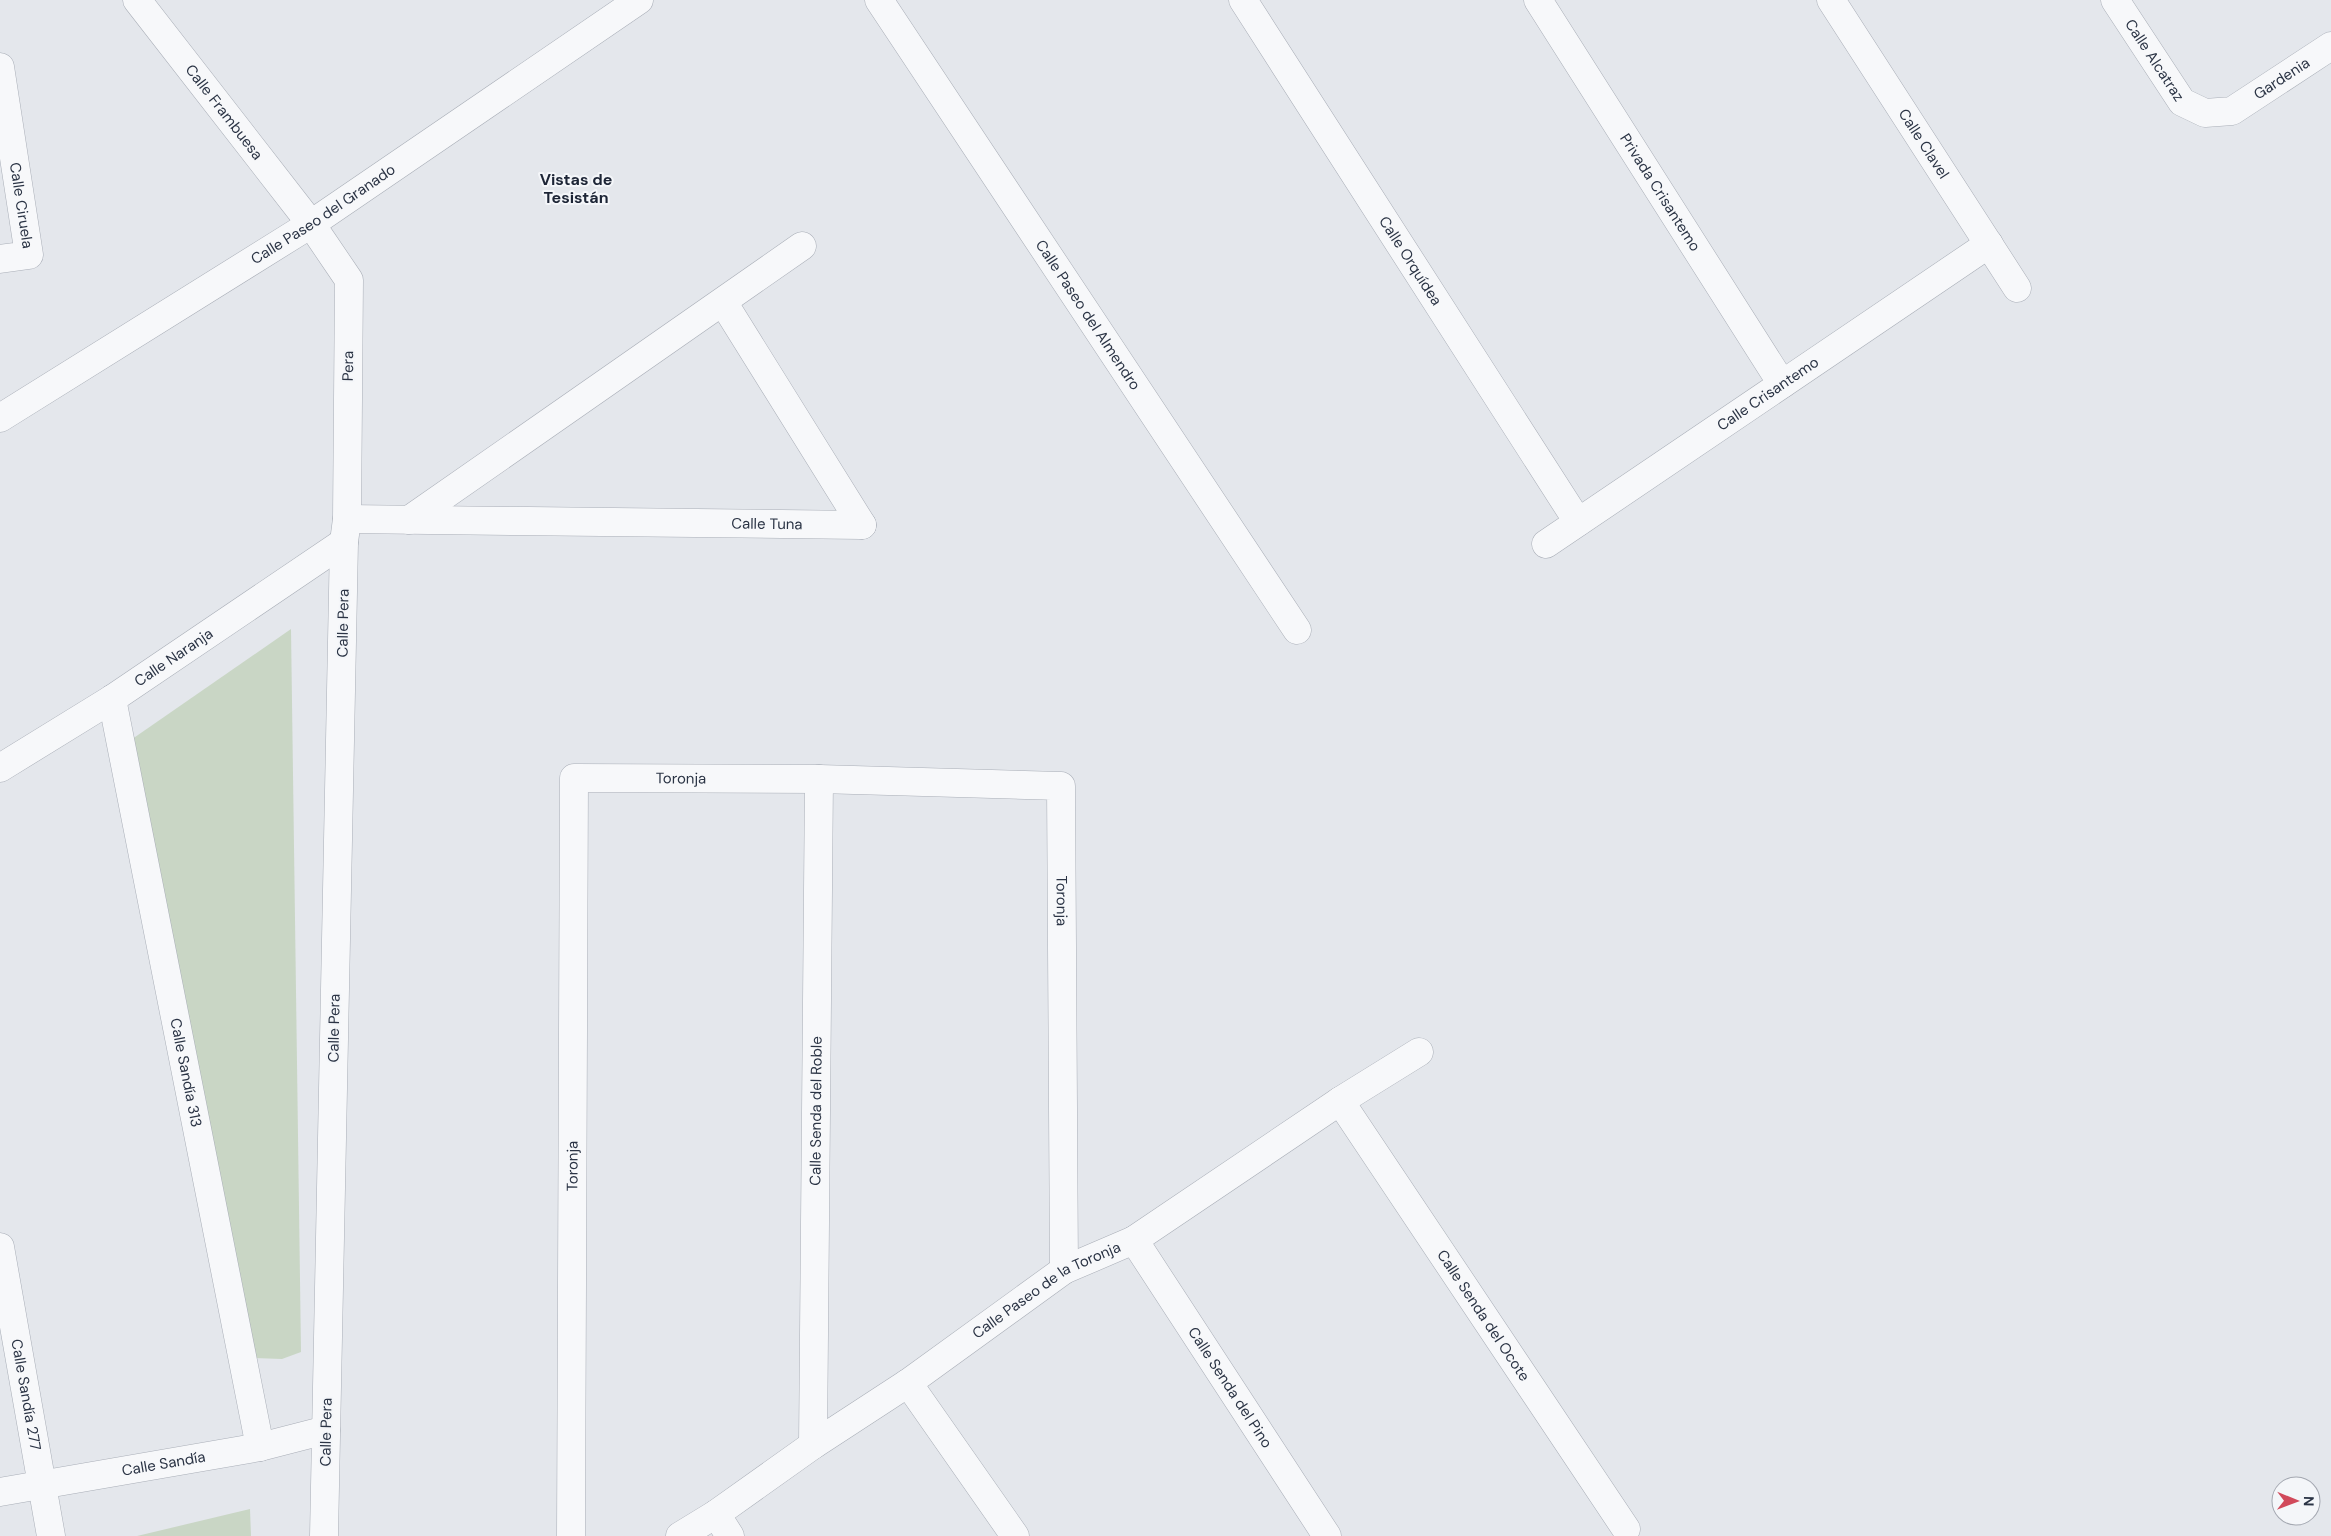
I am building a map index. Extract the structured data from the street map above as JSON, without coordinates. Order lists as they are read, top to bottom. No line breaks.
{"streets":{"street":["Calle Alcatraz","Gardenia","Calle Frambuesa","Calle Clavel","Privada Crisantemo","Calle Ciruela","Calle Paseo del Granado","Calle Orquídea","Calle Paseo del Almendro","Pera","Calle Crisantemo","Calle Tuna","Calle Pera","Calle Naranja","Toronja","Calle Sandía 313","Calle Senda del Roble","Calle Paseo de la Toronja","Calle Senda del Ocote","Calle Senda del Pino","Calle Sandía 277","Calle Sandía"]},"crossings":[["Calle Alcatraz","Gardenia"],["Calle Frambuesa","Calle Paseo del Granado"],["Calle Frambuesa","Pera"],["Calle Clavel","Calle Crisantemo"],["Privada Crisantemo","Calle Crisantemo"],["Calle Paseo del Granado","Pera"],["Calle Orquídea","Calle Crisantemo"],["Pera","Calle Tuna"],["Pera","Calle Pera"],["Pera","Calle Naranja"],["Calle Tuna","Calle Pera"],["Calle Tuna","Calle Naranja"],["Calle Pera","Calle Naranja"],["Calle Pera","Calle Sandía"],["Calle Naranja","Calle Sandía 313"],["Toronja","Calle Senda del Roble"],["Toronja","Calle Paseo de la Toronja"],["Calle Sandía 313","Calle Sandía"],["Calle Senda del Roble","Calle Paseo de la Toronja"],["Calle Paseo de la Toronja","Calle Senda del Ocote"],["Calle Paseo de la Toronja","Calle Senda del Pino"],["Calle Sandía 277","Calle Sandía"]],"districts":["Vistas de Tesistán"],"north":"right"}
